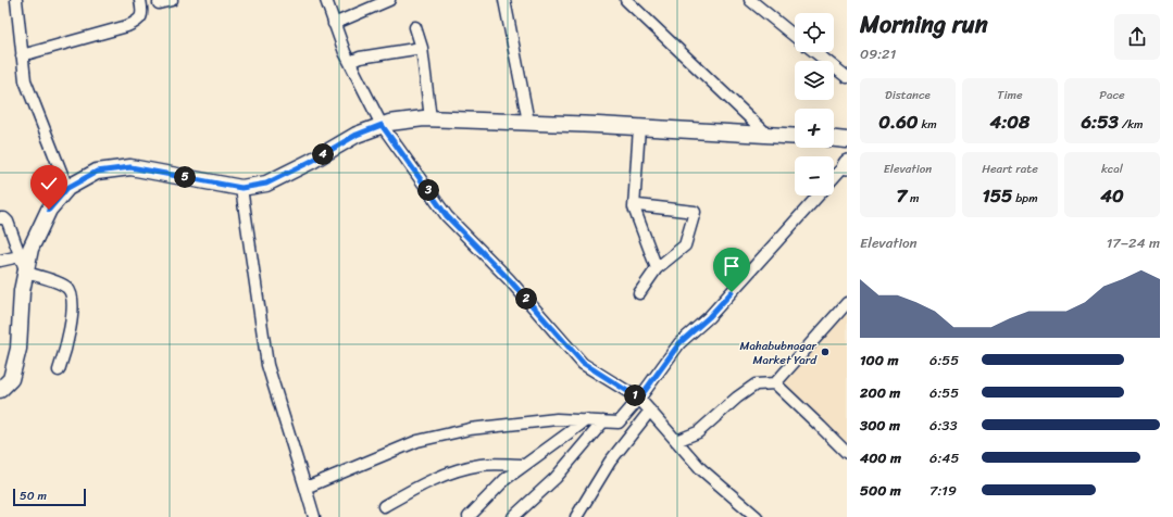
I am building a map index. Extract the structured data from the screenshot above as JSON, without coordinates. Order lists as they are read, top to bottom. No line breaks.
{"places":["Mahabubnagar Market Yard"],"scale_bar":"50 m","page":{"heading":["Morning run","09:21"],"map_buttons":["+","−"],"stats":[["Distance","0.60 km"],["Time","4:08"],["Pace","6:53 /km"],["Elevation","7 m"],["Heart rate","155 bpm"],["kcal","40"]],"pins":["4","5","3","2","1"],"chart":["Elevation","17–24 m"],"list":[{"name":"100 m","note":"6:55"},{"name":"200 m","note":"6:55"},{"name":"300 m","note":"6:33"},{"name":"400 m","note":"6:45"},{"name":"500 m","note":"7:19"}],"scale":"50 m"}}
